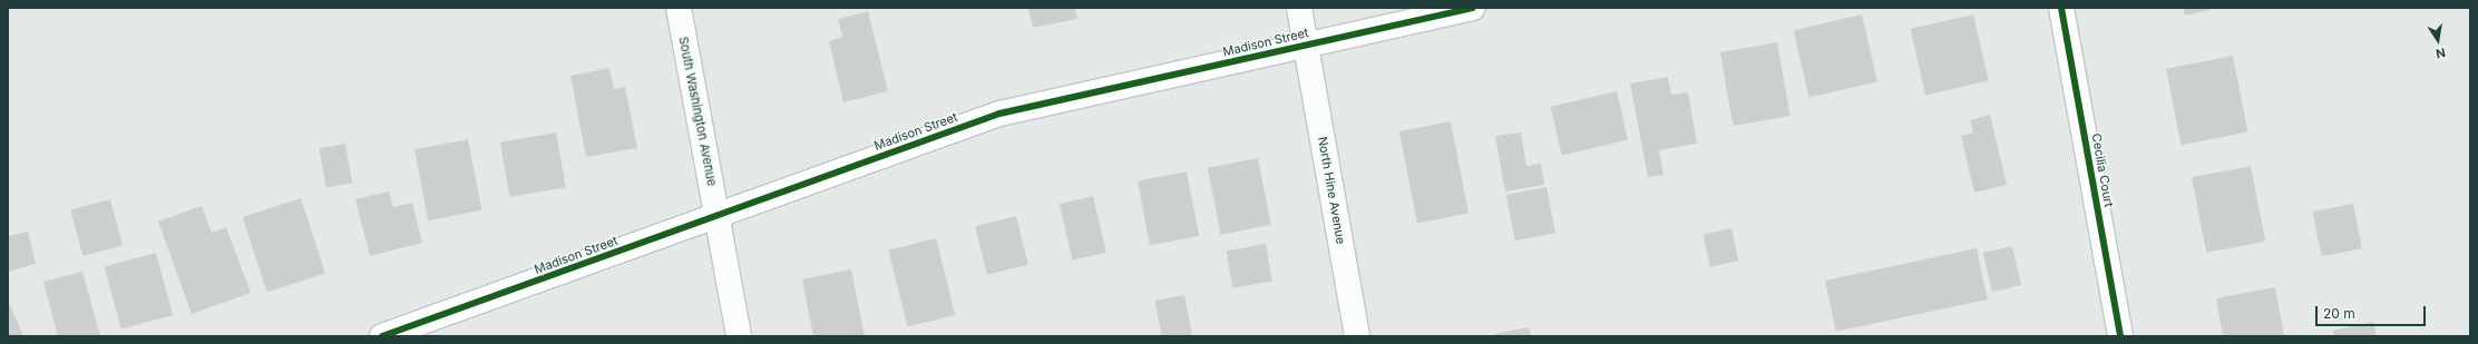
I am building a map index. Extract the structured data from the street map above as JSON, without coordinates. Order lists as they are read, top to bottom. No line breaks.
{"streets":{"street":["Madison Street","South Washington Avenue","Cecilia Court","North Hine Avenue"]},"crossings":[["Madison Street","South Washington Avenue"],["Madison Street","North Hine Avenue"]],"scale_bar":"20 m","north":"bottom"}
